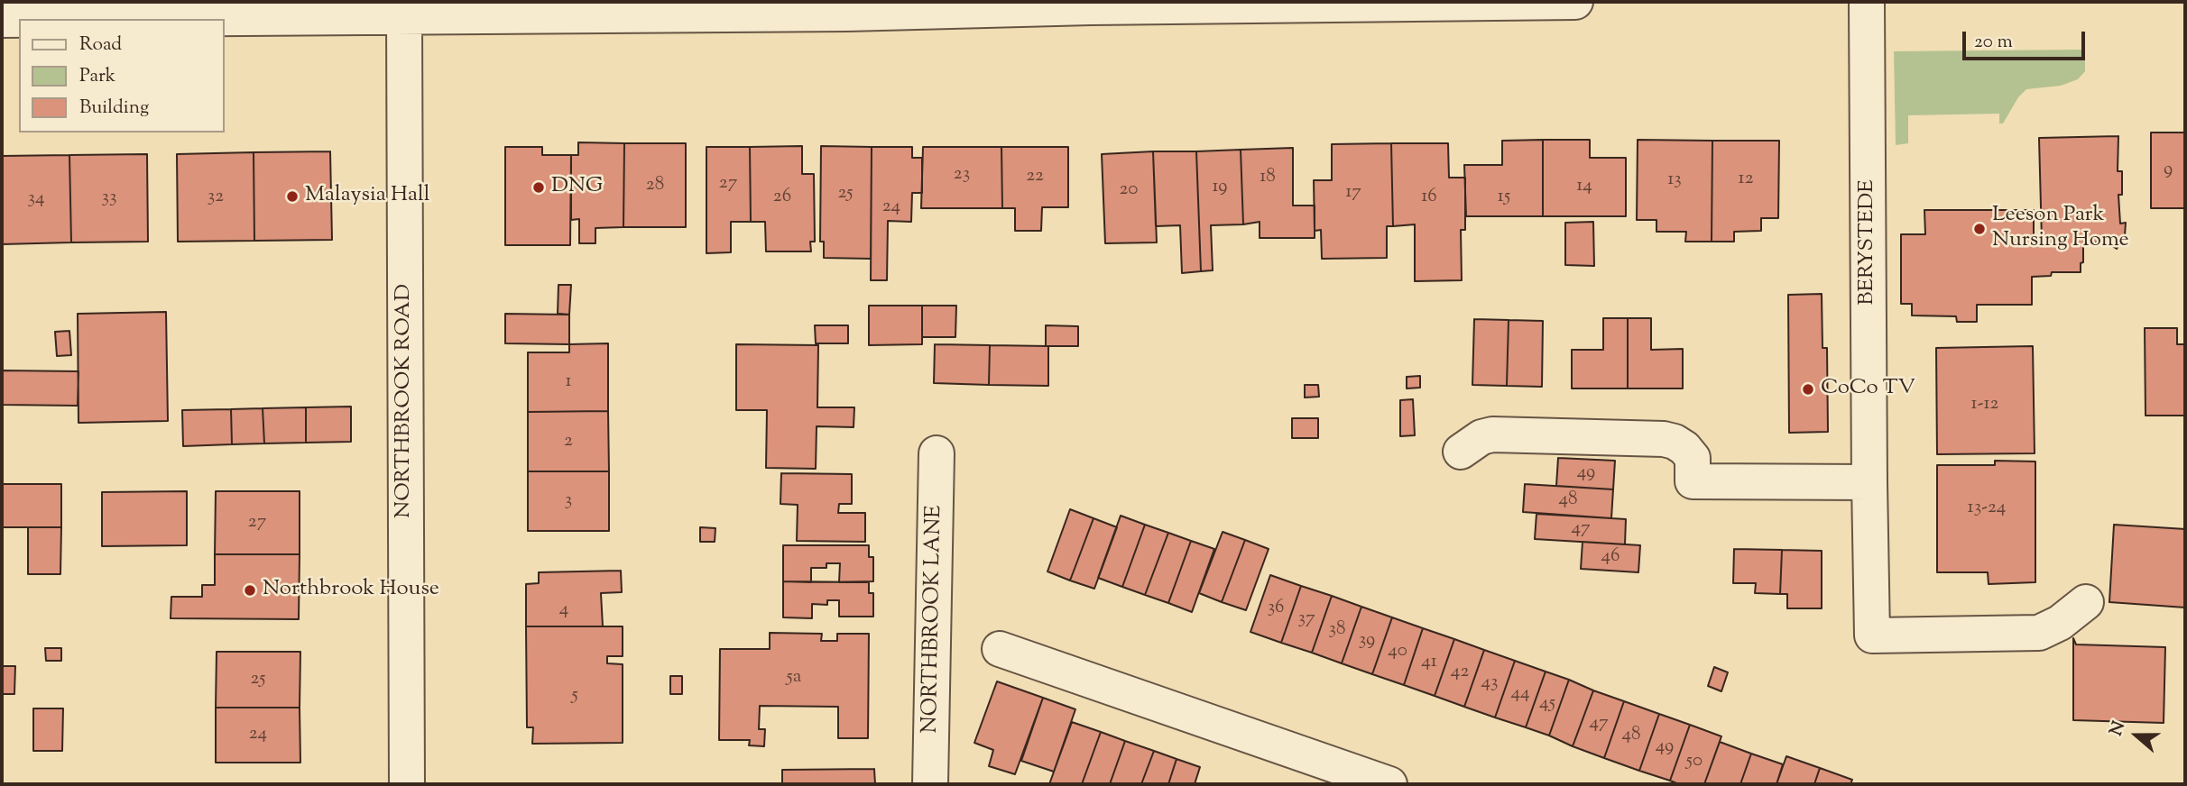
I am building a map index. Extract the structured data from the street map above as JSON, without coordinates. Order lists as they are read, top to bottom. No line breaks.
{"streets":{"street":["BERYSTEDE","NORTHBROOK ROAD","NORTHBROOK LANE"]},"places":["DNG","Malaysia Hall","Leeson Park Nursing Home","CoCo TV","Northbrook House"],"house_numbers":["9","23","22","18","12","13","27","28","14","19","20","17","25","32","26","16","15","33","34","24","1","1-12","2","49","48","3","13-24","27","47","46","36","4","37","38","39","40","41","42","5a","25","43","44","5","45","47","24","48","49","50"],"legend":["Road","Park","Building"],"scale_bar":"20 m","north":"left"}
